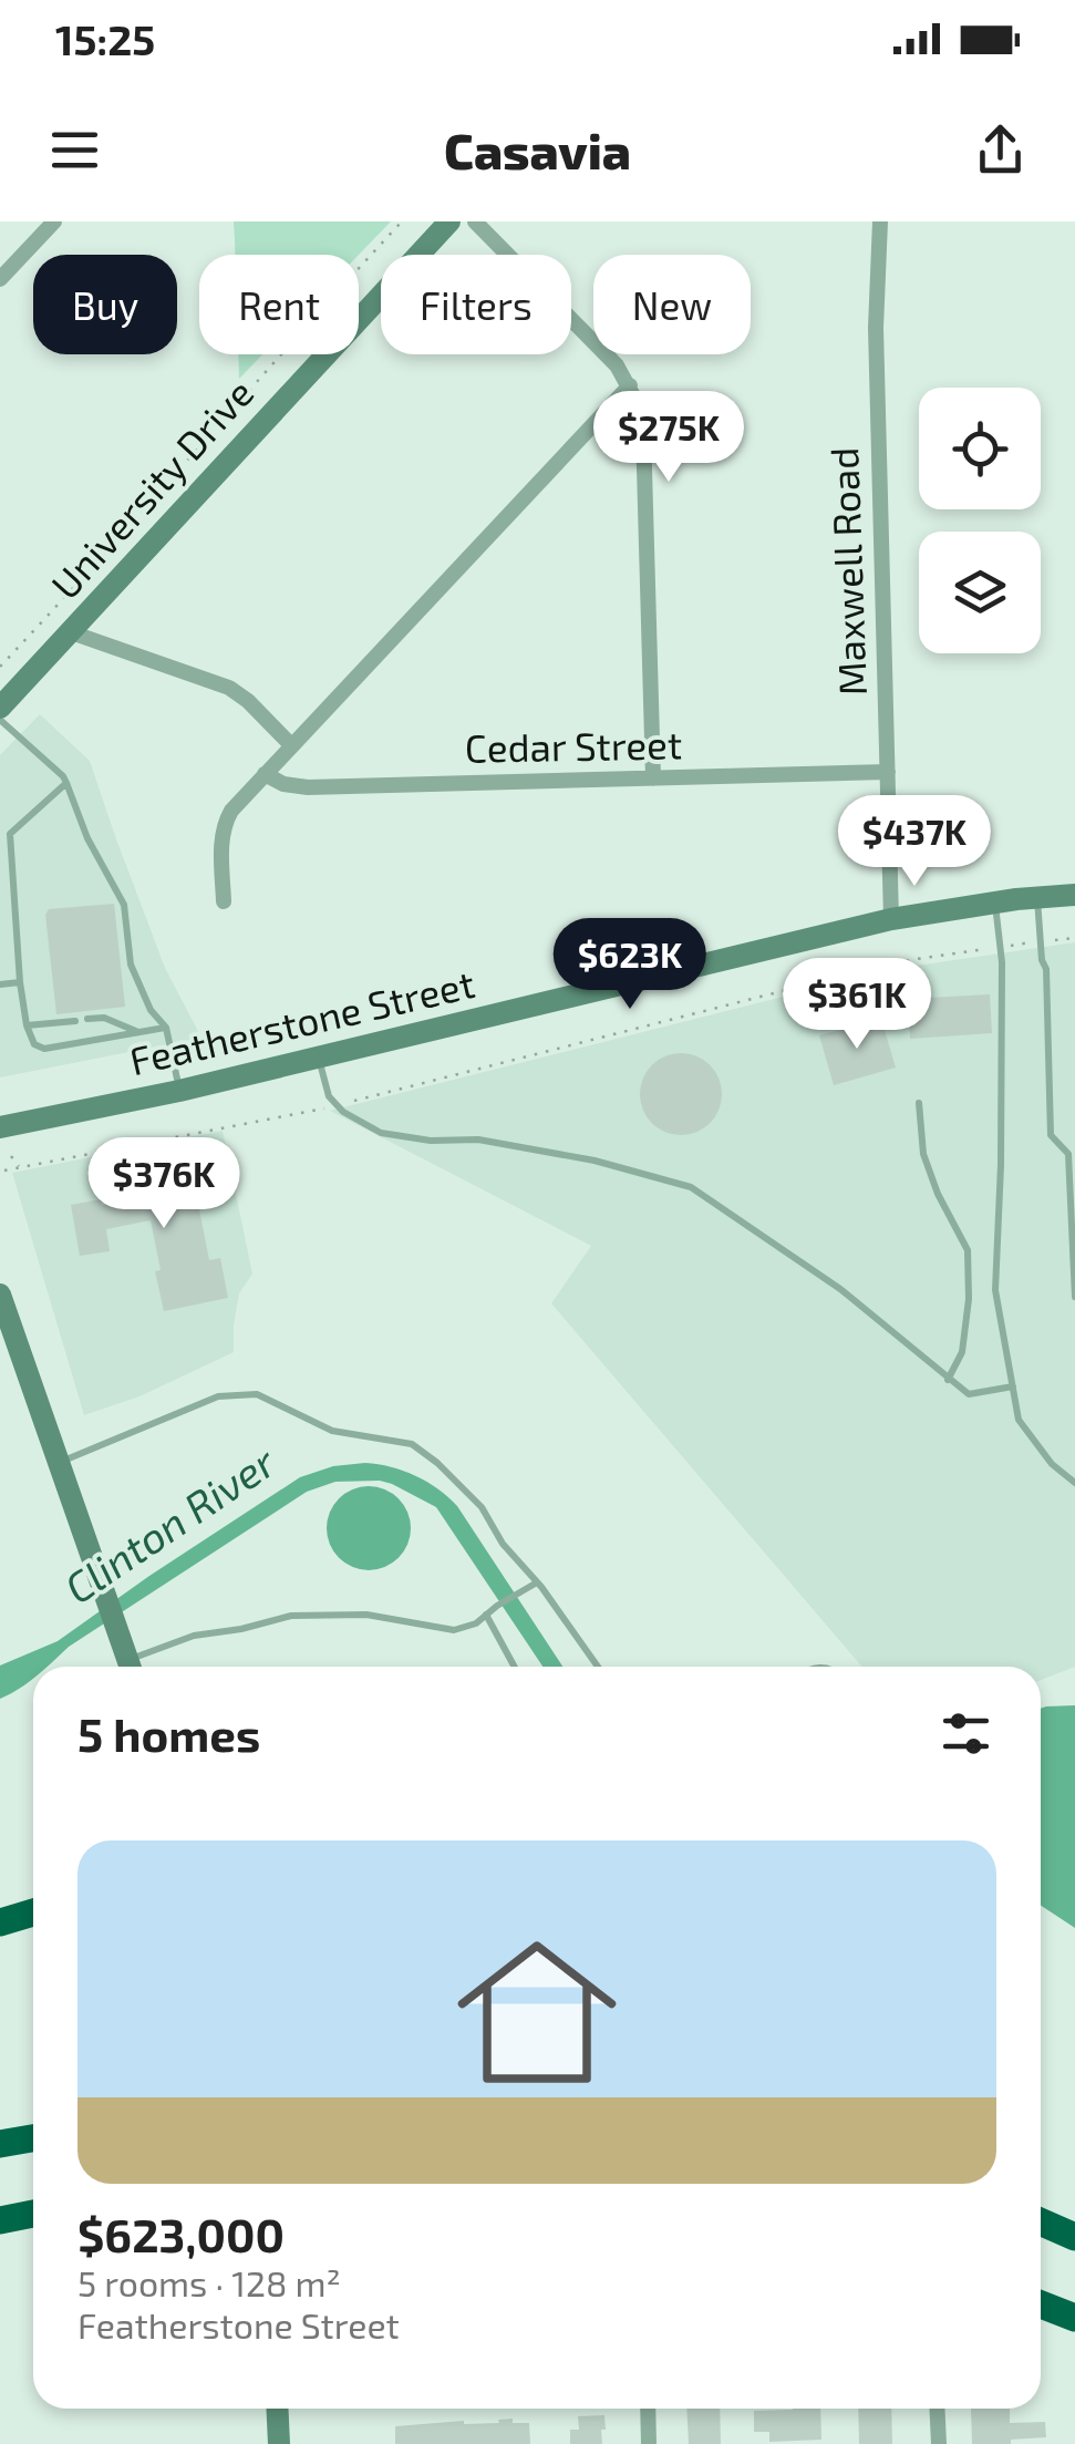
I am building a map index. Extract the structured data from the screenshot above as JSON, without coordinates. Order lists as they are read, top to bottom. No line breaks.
{"streets":{"street":["University Drive","Maxwell Road","Cedar Street","Featherstone Street"]},"crossings":[["Maxwell Road","Cedar Street"],["Maxwell Road","Featherstone Street"]],"water":["Clinton River"],"page":{"status":"15:25","header":"Casavia","chip":["Buy","Rent","Filters","New"],"price":["$275K","$437K","$623K","$361K","$376K"],"heading":"5 homes","list":[{"name":"$623,000","note":"5 rooms · 128 m² · Featherstone Street"}]}}
